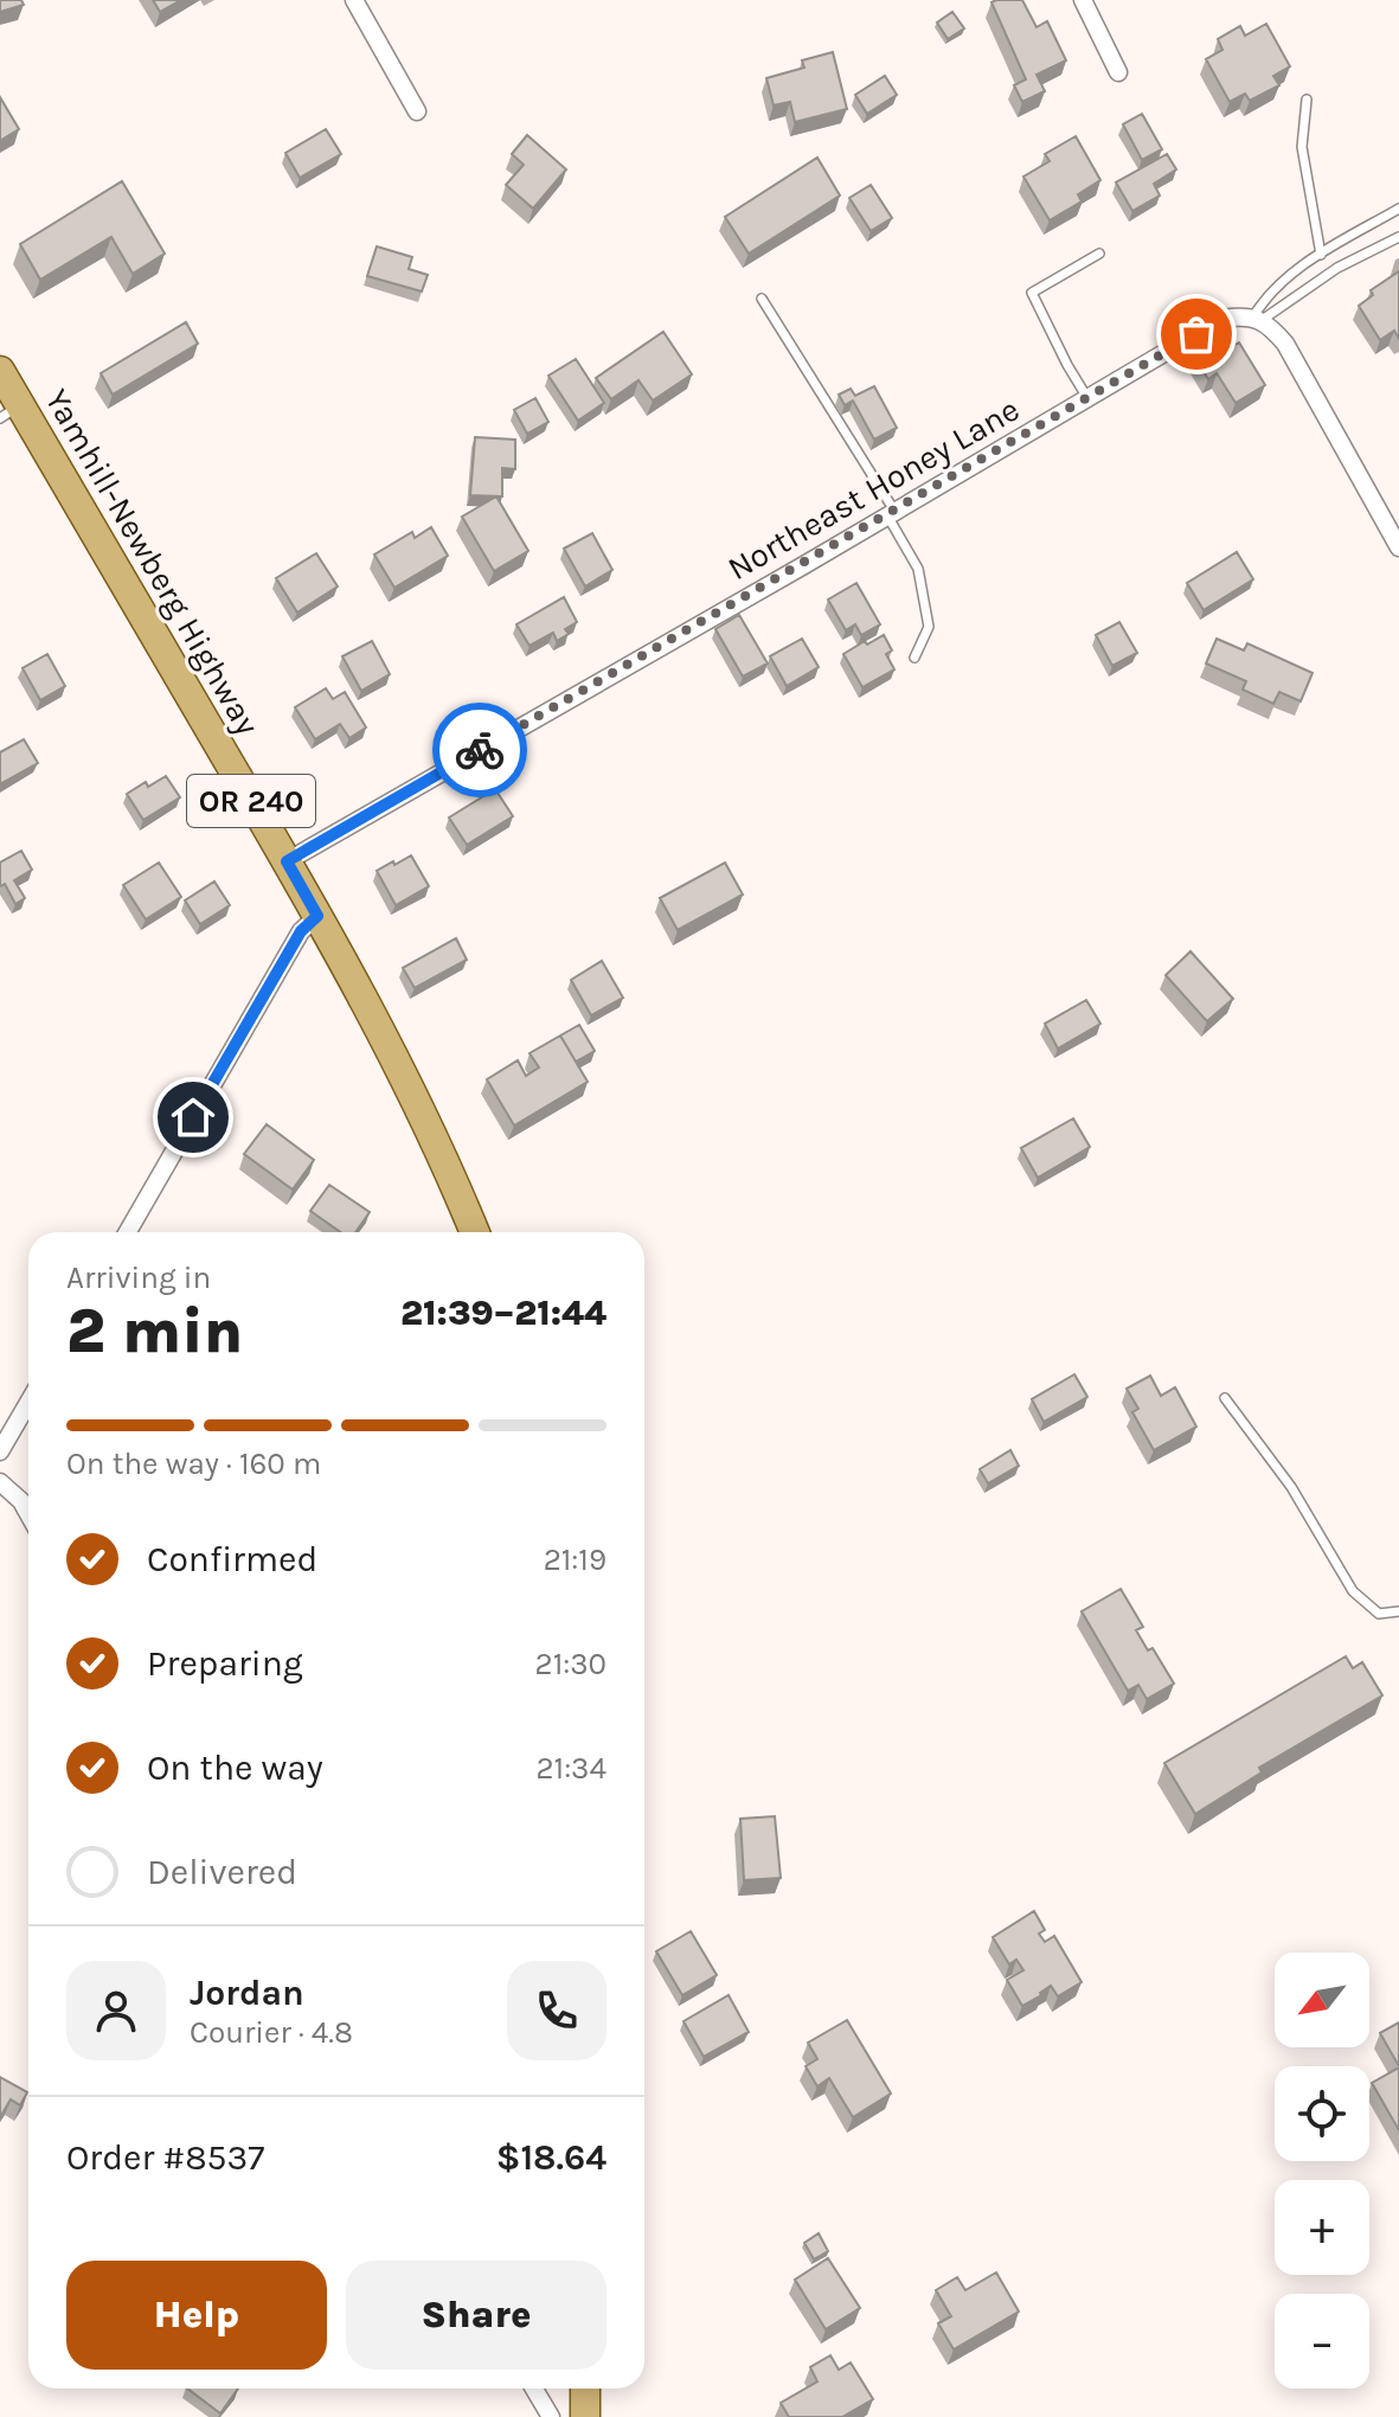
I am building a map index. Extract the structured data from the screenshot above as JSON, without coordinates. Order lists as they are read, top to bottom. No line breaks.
{"streets":{"main road":["Yamhill-Newberg Highway","OR 240"],"street":["Northeast Honey Lane"]},"crossings":[["Northeast Honey Lane","Yamhill-Newberg Highway"]],"north":"bottom left","page":{"heading":["2 min","Arriving in","21:39–21:44"],"panel":["Jordan","Courier · 4.8","Order #8537","$18.64"],"bar":"On the way · 160 m","list":[["Confirmed","21:19"],["Preparing","21:30"],["On the way","21:34"],"Delivered"],"map_buttons":["+","−"],"buttons":["Help","Share"]}}
